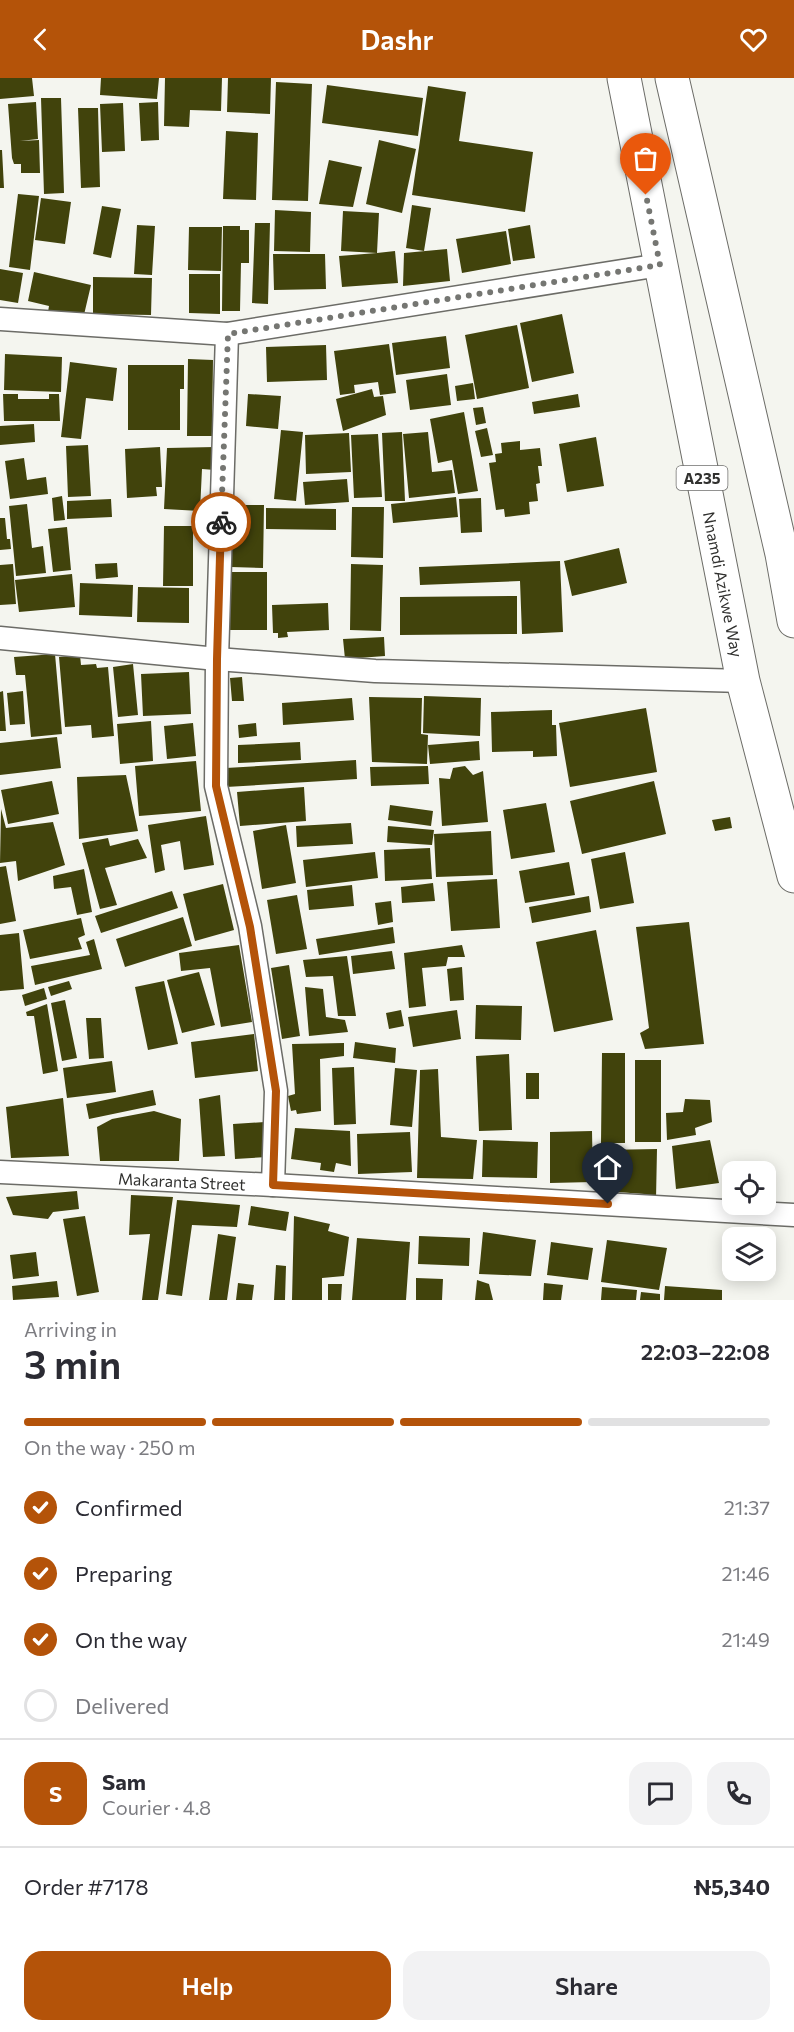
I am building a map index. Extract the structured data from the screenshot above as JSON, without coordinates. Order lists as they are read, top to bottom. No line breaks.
{"streets":{"highway":["A235","Nnamdi Azikwe Way"],"street":["Makaranta Street"]},"page":{"header":"Dashr","heading":["3 min","Arriving in","22:03–22:08"],"panel":["Sam","Courier · 4.8","Order #7178","₦5,340"],"bar":"On the way · 250 m","list":[["Confirmed","21:37"],["Preparing","21:46"],["On the way","21:49"],"Delivered"],"round":"S","buttons":["Help","Share"]}}
